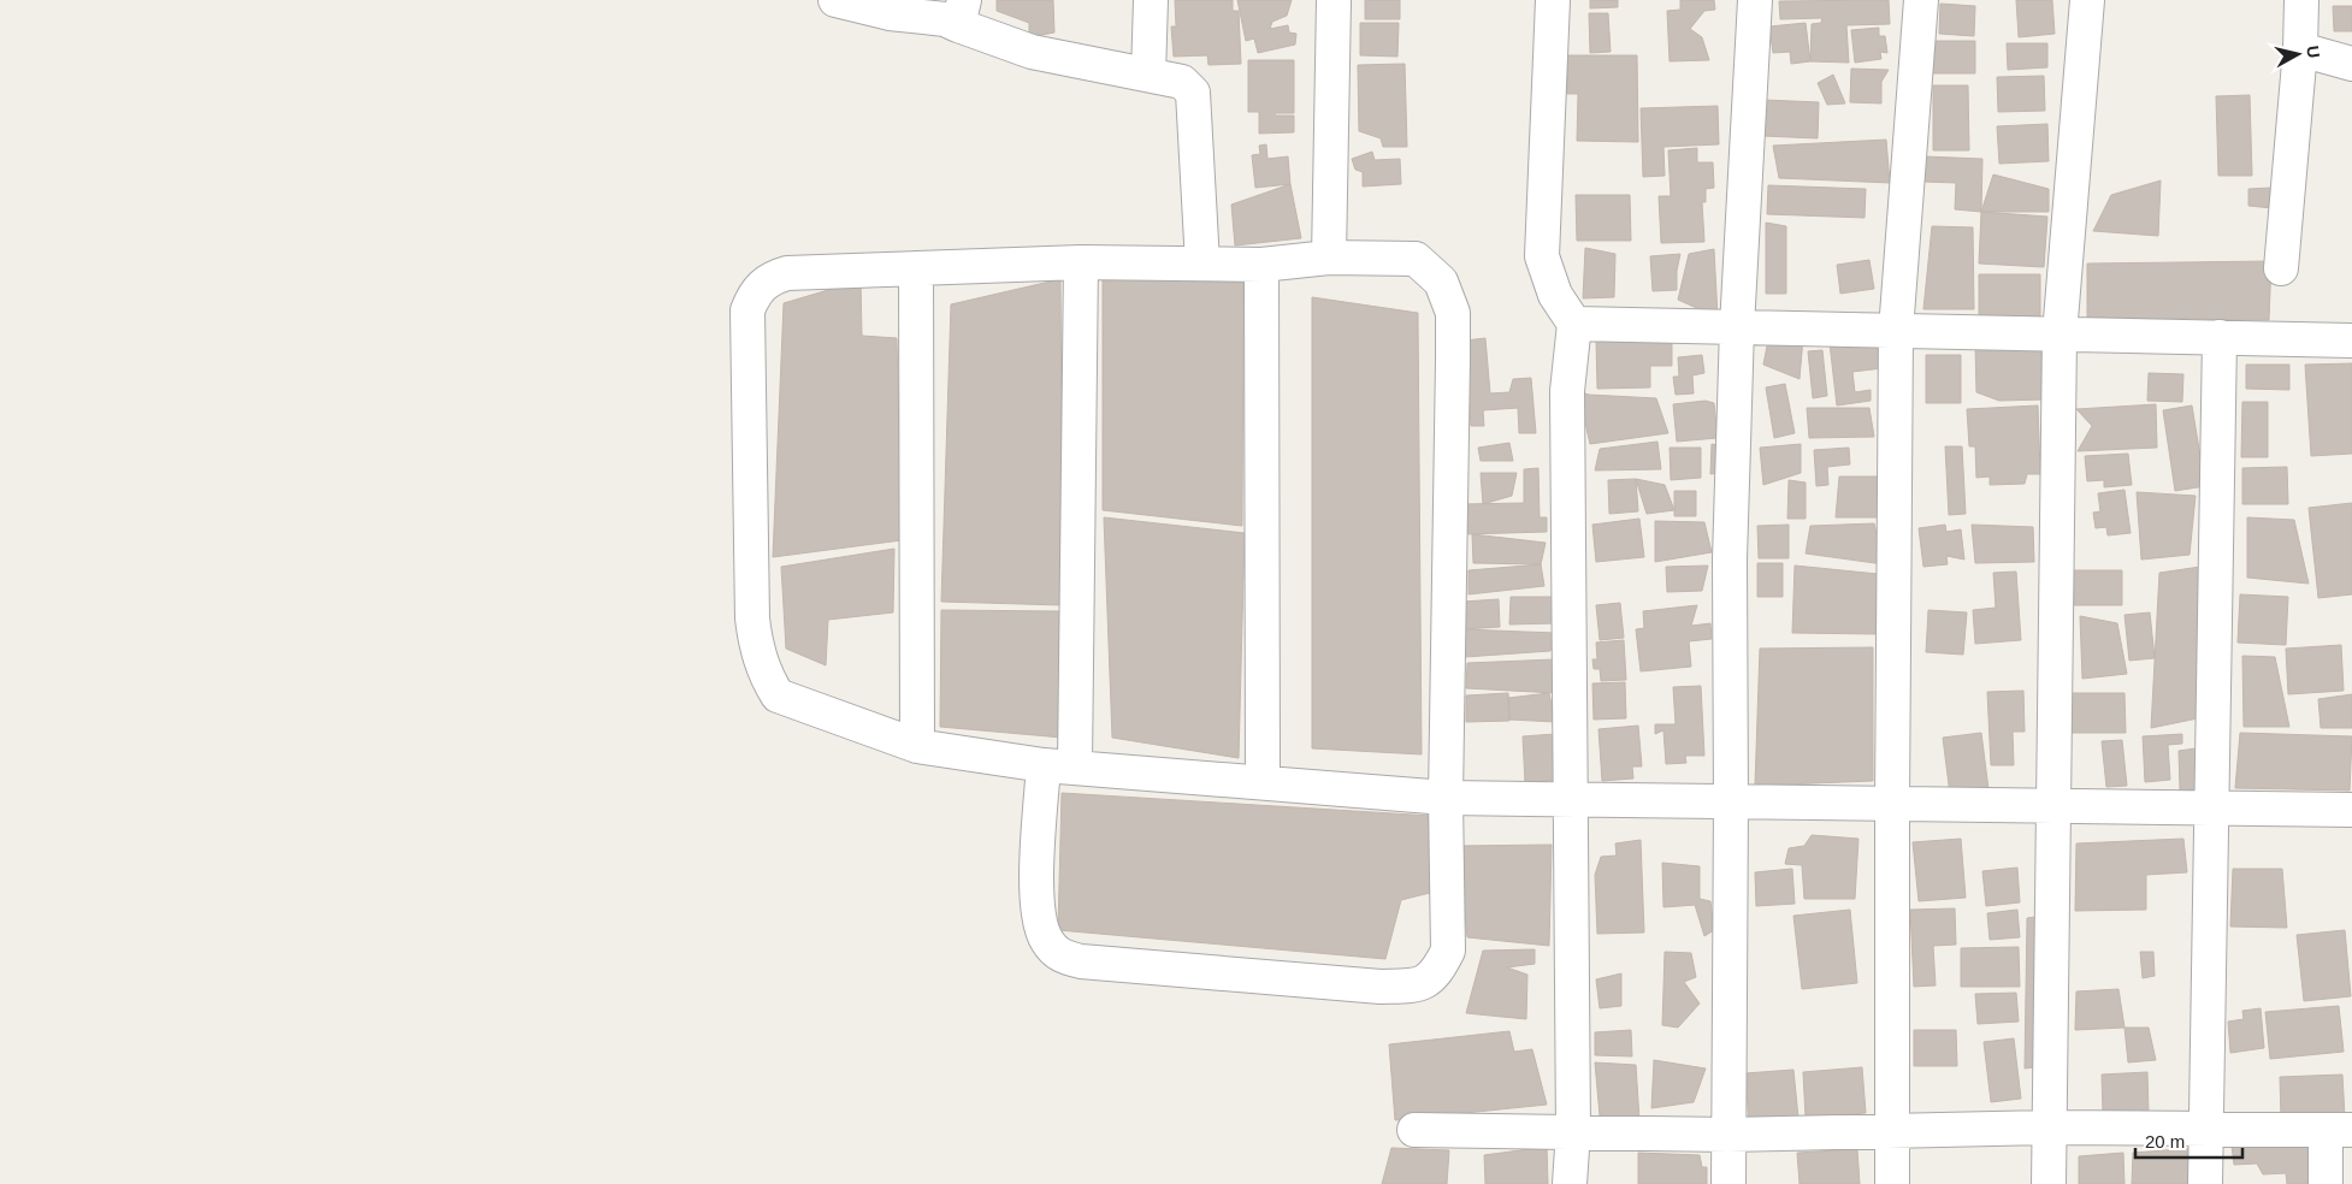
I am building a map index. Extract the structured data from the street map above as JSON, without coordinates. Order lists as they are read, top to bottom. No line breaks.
{"scale_bar":"20 m","north":"right"}
